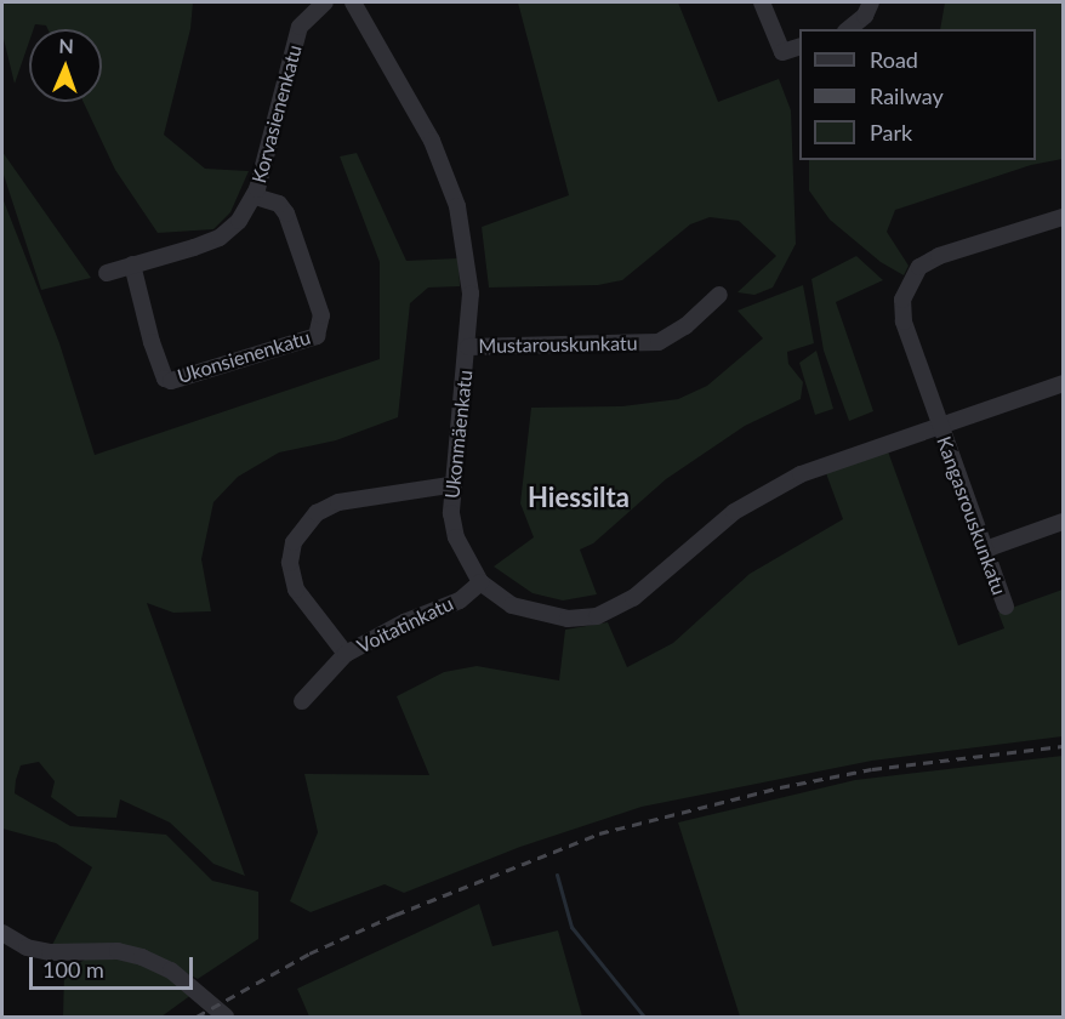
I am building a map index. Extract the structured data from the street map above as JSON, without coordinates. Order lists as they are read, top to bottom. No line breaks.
{"streets":{"street":["Korvasienenkatu","Mustarouskunkatu","Ukonsienenkatu","Ukonmäenkatu","Kangasrouskunkatu","Voitatinkatu"]},"crossings":[["Korvasienenkatu","Ukonsienenkatu"],["Mustarouskunkatu","Ukonmäenkatu"],["Ukonmäenkatu","Kangasrouskunkatu"],["Ukonmäenkatu","Voitatinkatu"]],"districts":["Hiessilta"],"legend":["Road","Railway","Park"],"scale_bar":"100 m","north":"top"}
